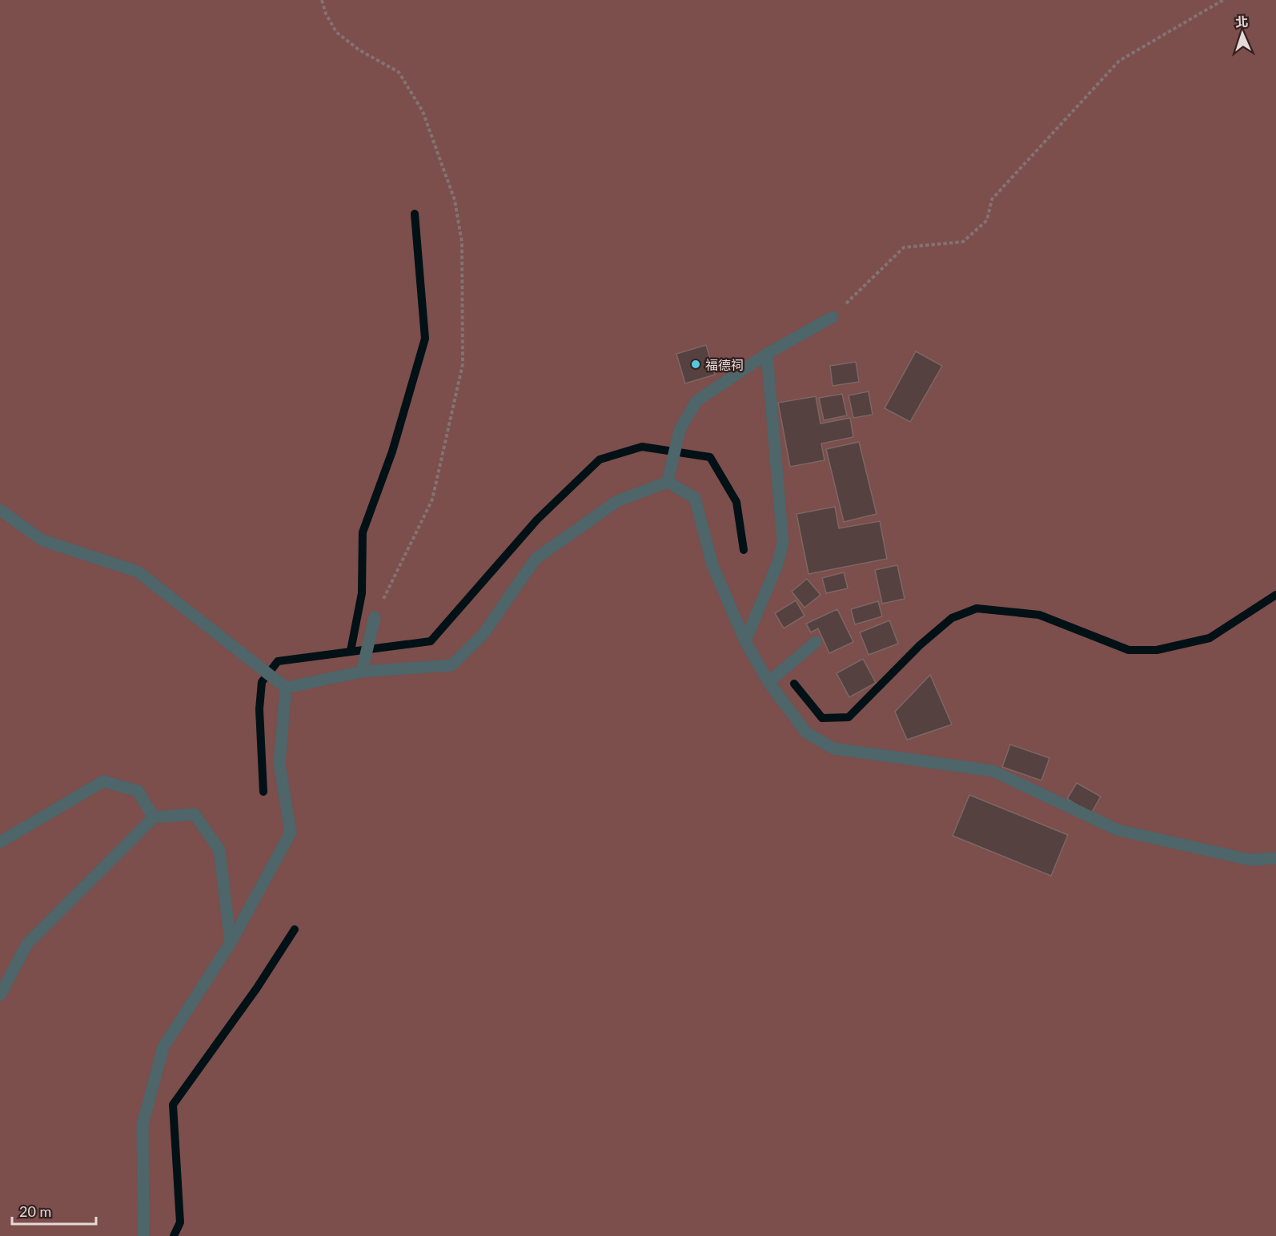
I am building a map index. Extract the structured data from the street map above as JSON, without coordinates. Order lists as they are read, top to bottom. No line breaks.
{"places":["福德祠"],"scale_bar":"20 m","north":"top"}
